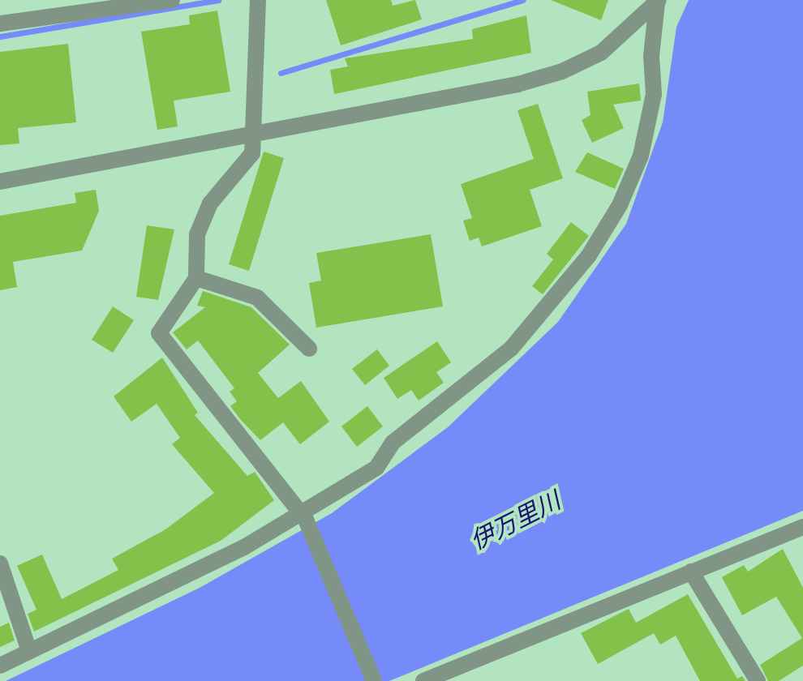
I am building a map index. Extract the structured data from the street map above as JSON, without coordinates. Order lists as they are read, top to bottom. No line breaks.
{"water":["伊万里川"]}
